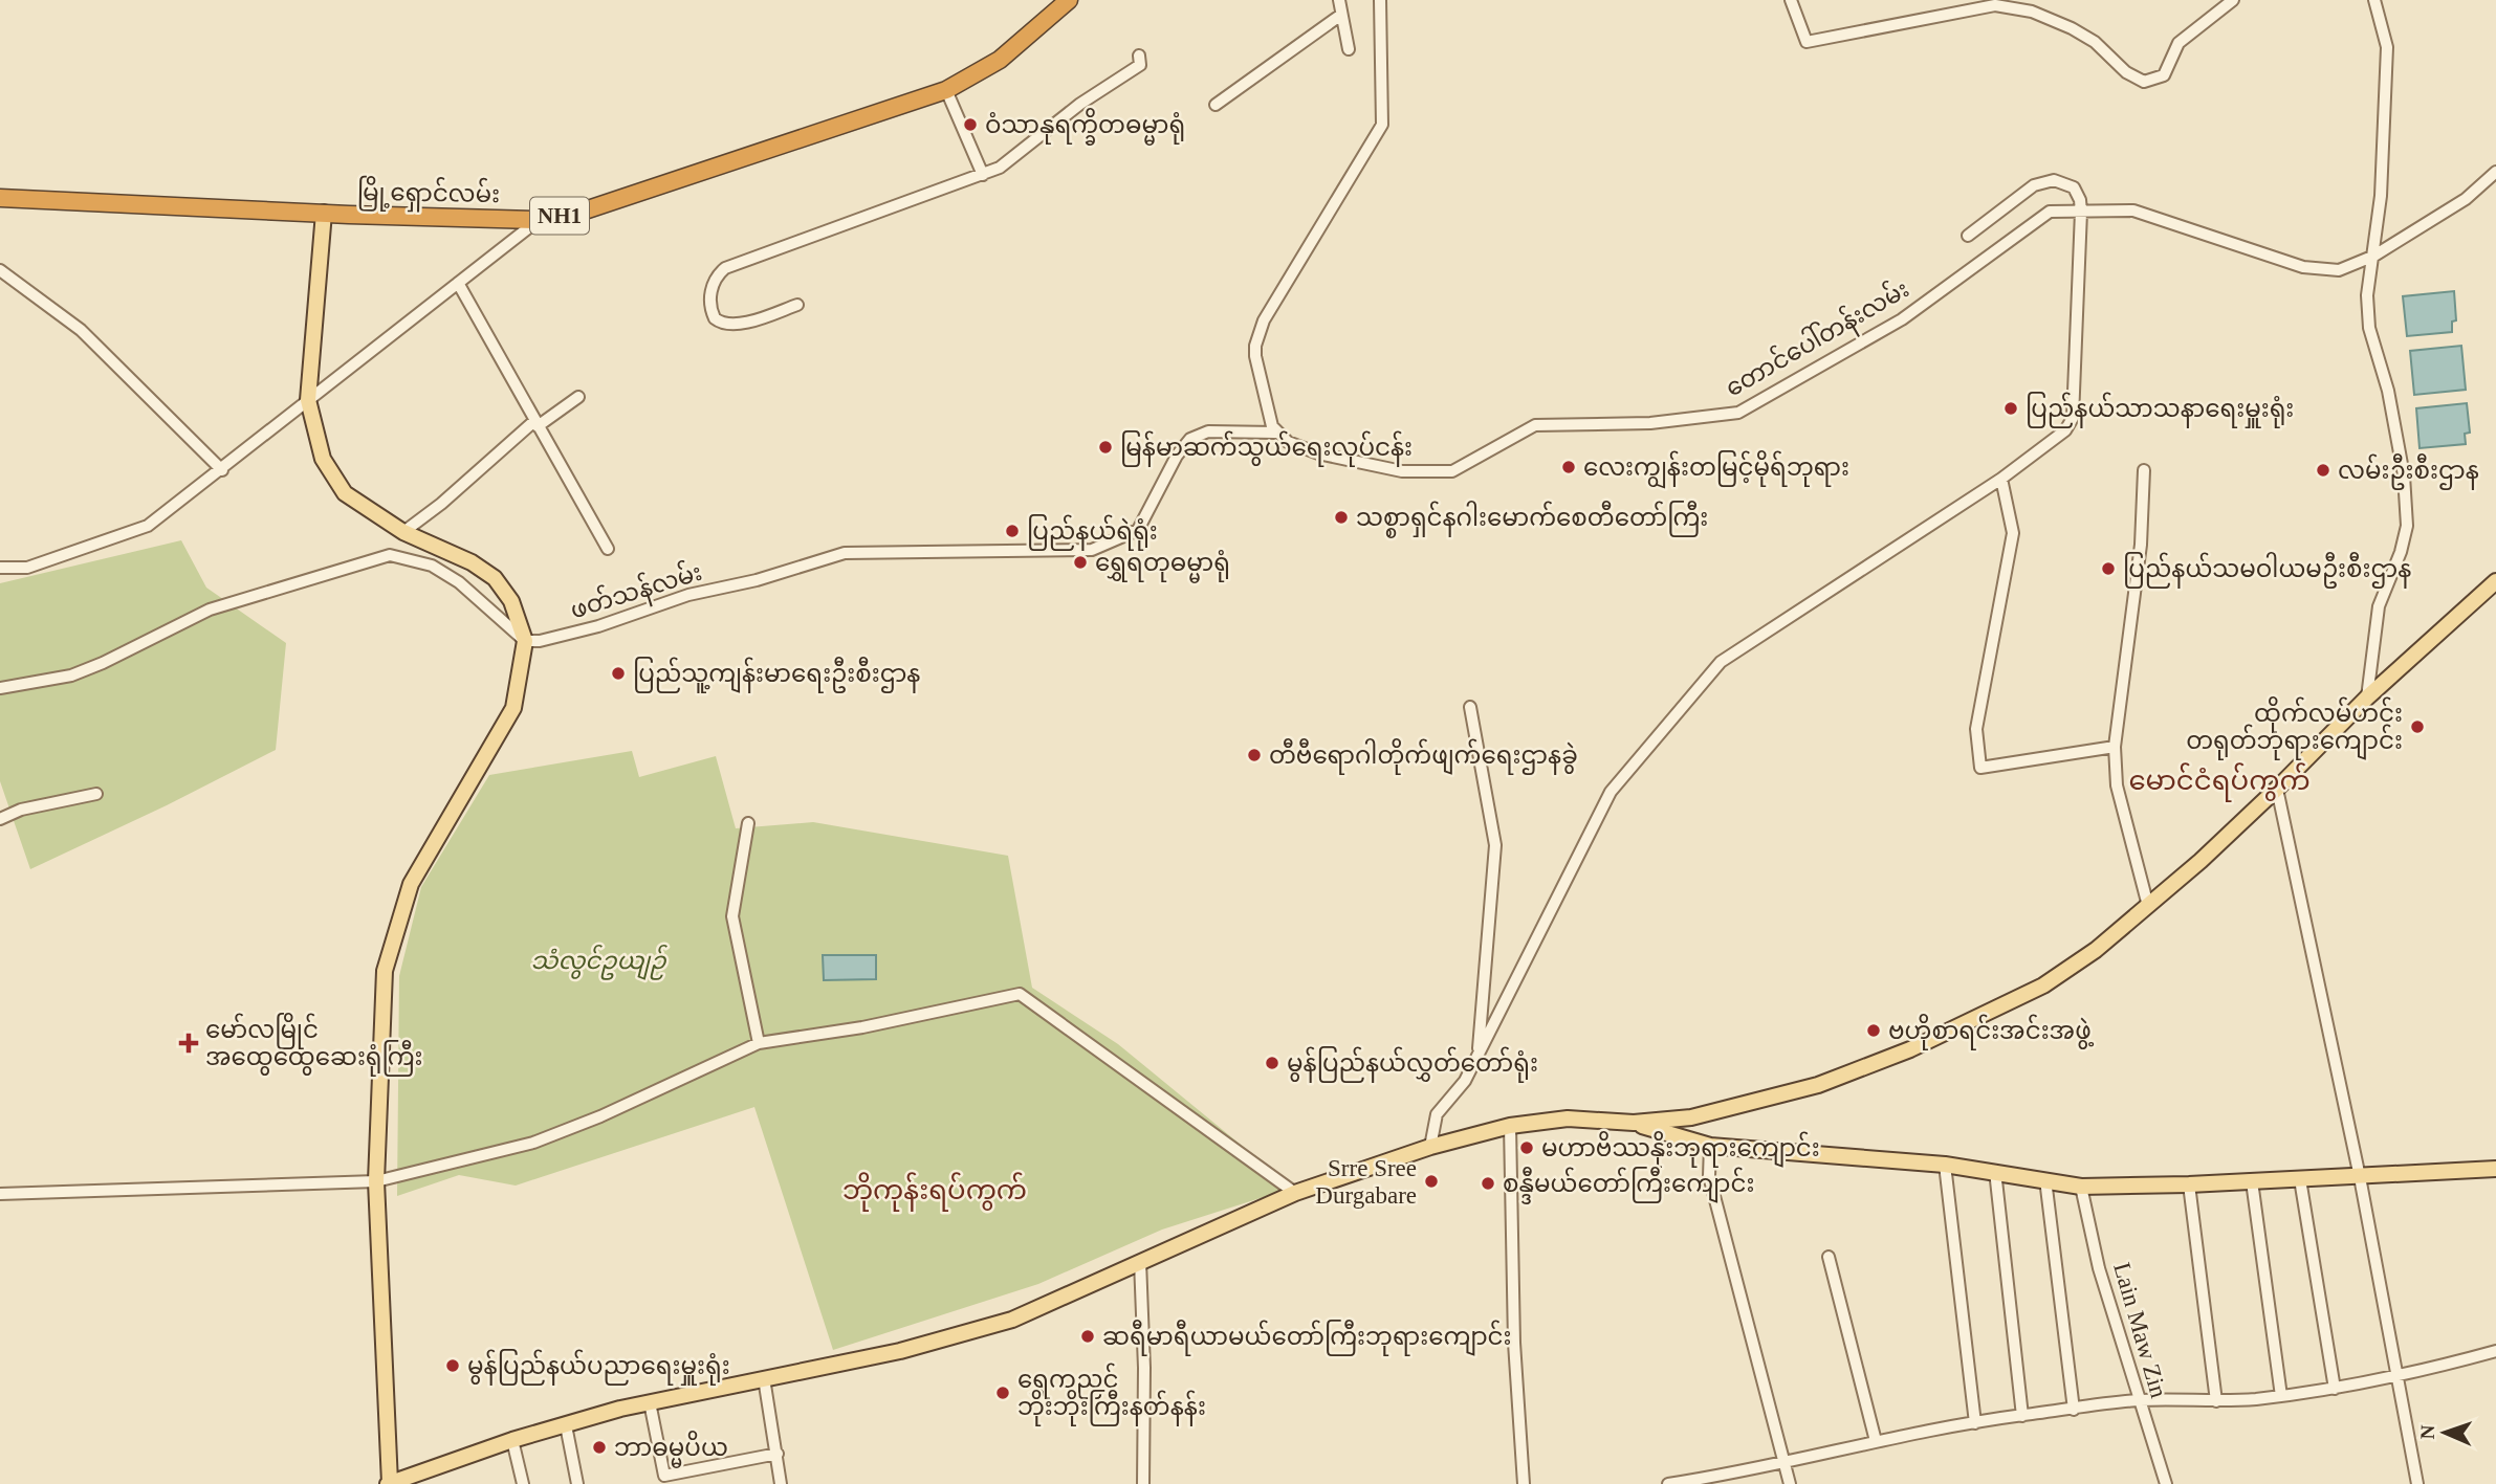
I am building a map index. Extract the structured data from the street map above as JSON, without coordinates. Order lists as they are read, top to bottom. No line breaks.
{"streets":{"highway":["မြို့ရှောင်လမ်း","NH1"],"street":["တောင်ပေါ်တန်းလမ်း","ဖတ်သန်လမ်း","Lain Maw Zin"]},"crossings":[["တောင်ပေါ်တန်းလမ်း","ဖတ်သန်လမ်း"]],"districts":["မောင်ငံရပ်ကွက်","ဘိုကုန်းရပ်ကွက်"],"parks":["သံလွင်ဥယျဉ်"],"places":{"other":["ဝံသာနုရက္ခိတဓမ္မာရုံ","ပြည်နယ်သာသနာရေးမှူးရုံး","မြန်မာဆက်သွယ်ရေးလုပ်ငန်း","လေးကျွန်းတမြင့်မိုရ်ဘုရား","လမ်းဦးစီးဌာန","သစ္စာရှင်နဂါးမောက်စေတီတော်ကြီး","ပြည်နယ်ရဲရုံး","ရွှေရတုဓမ္မာရုံ","ပြည်နယ်သမဝါယမဦးစီးဌာန","ပြည်သူ့ကျန်းမာရေးဦးစီးဌာန","ထိုက်လမ်ဟင်း တရုတ်ဘုရားကျောင်း","တီဗီရောဂါတိုက်ဖျက်ရေးဌာနခွဲ","ဗဟိုစာရင်းအင်းအဖွဲ့","မွန်ပြည်နယ်လွှတ်တော်ရုံး","မဟာဗိဿနိုးဘုရားကျောင်း","Srre Sree Durgabare","စန္ဒီမယ်တော်ကြီးကျောင်း","ဆရီမာရီယာမယ်တော်ကြီးဘုရားကျောင်း","မွန်ပြည်နယ်ပညာရေးမှူးရုံး","ရွှေကညင် ဘိုးဘိုးကြီးနတ်နန်း","ဘာဓမ္မပိယ"],"health":["မော်လမြိုင် အထွေထွေဆေးရုံကြီး"]},"north":"left"}
